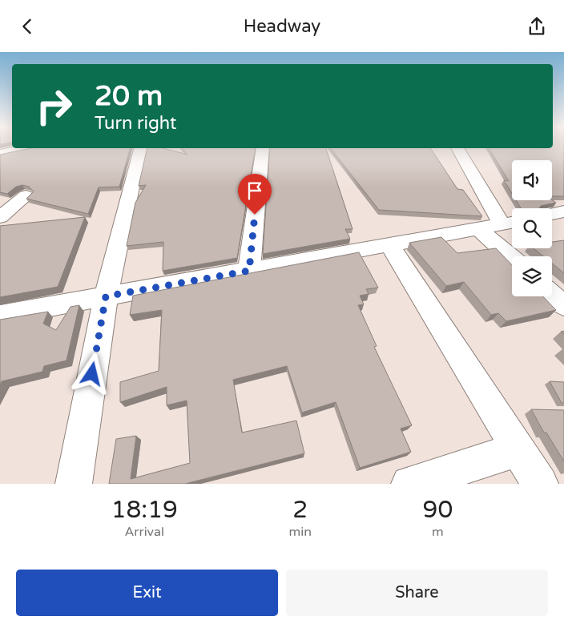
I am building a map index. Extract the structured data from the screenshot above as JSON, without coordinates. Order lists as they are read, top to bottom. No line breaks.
{"page":{"header":"Headway","turn":["20 m","Turn right"],"eta":["18:19","Arrival","2","min","90","m"],"buttons":["Exit","Share"]}}
